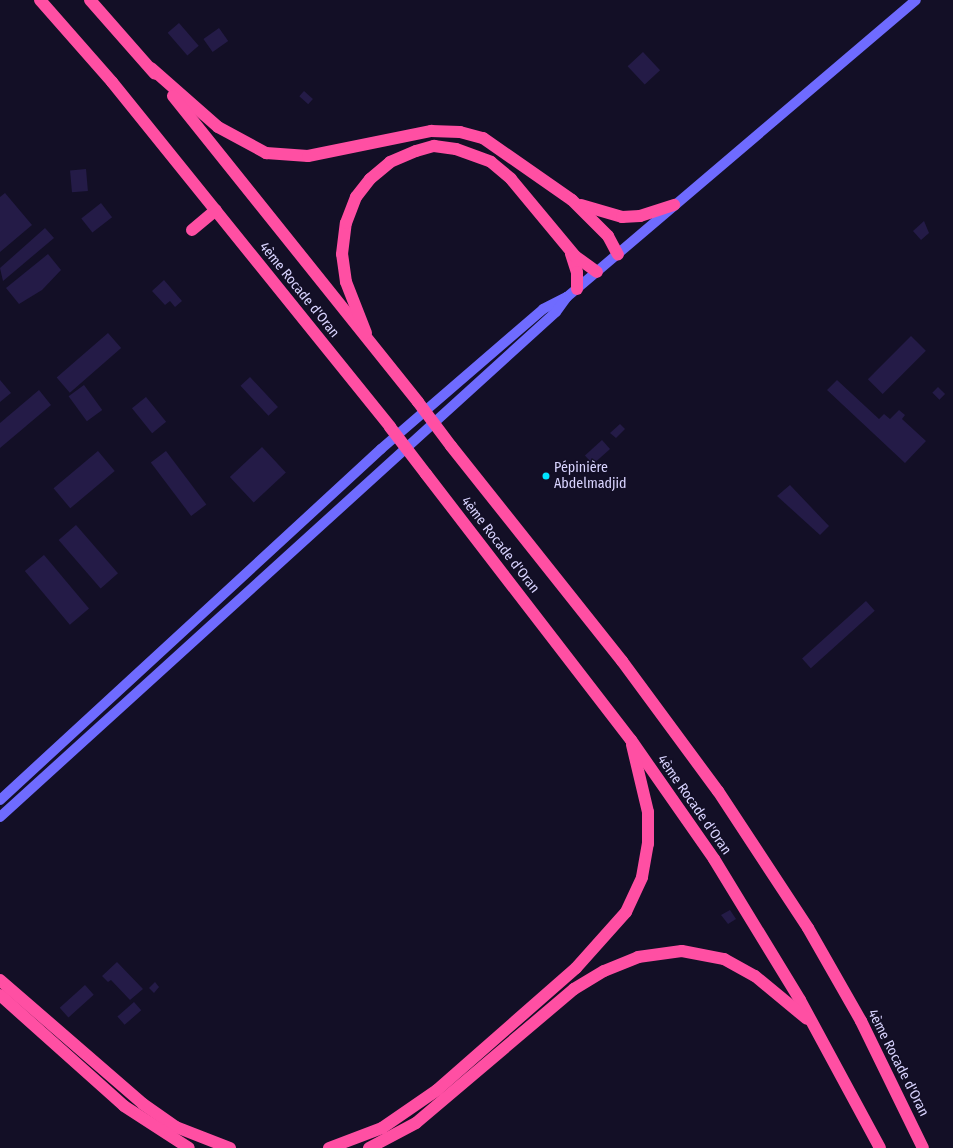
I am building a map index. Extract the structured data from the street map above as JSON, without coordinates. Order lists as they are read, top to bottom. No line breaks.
{"streets":{"highway":["4ème Rocade d'Oran"]},"places":["Pépinière Abdelmadjid"]}
